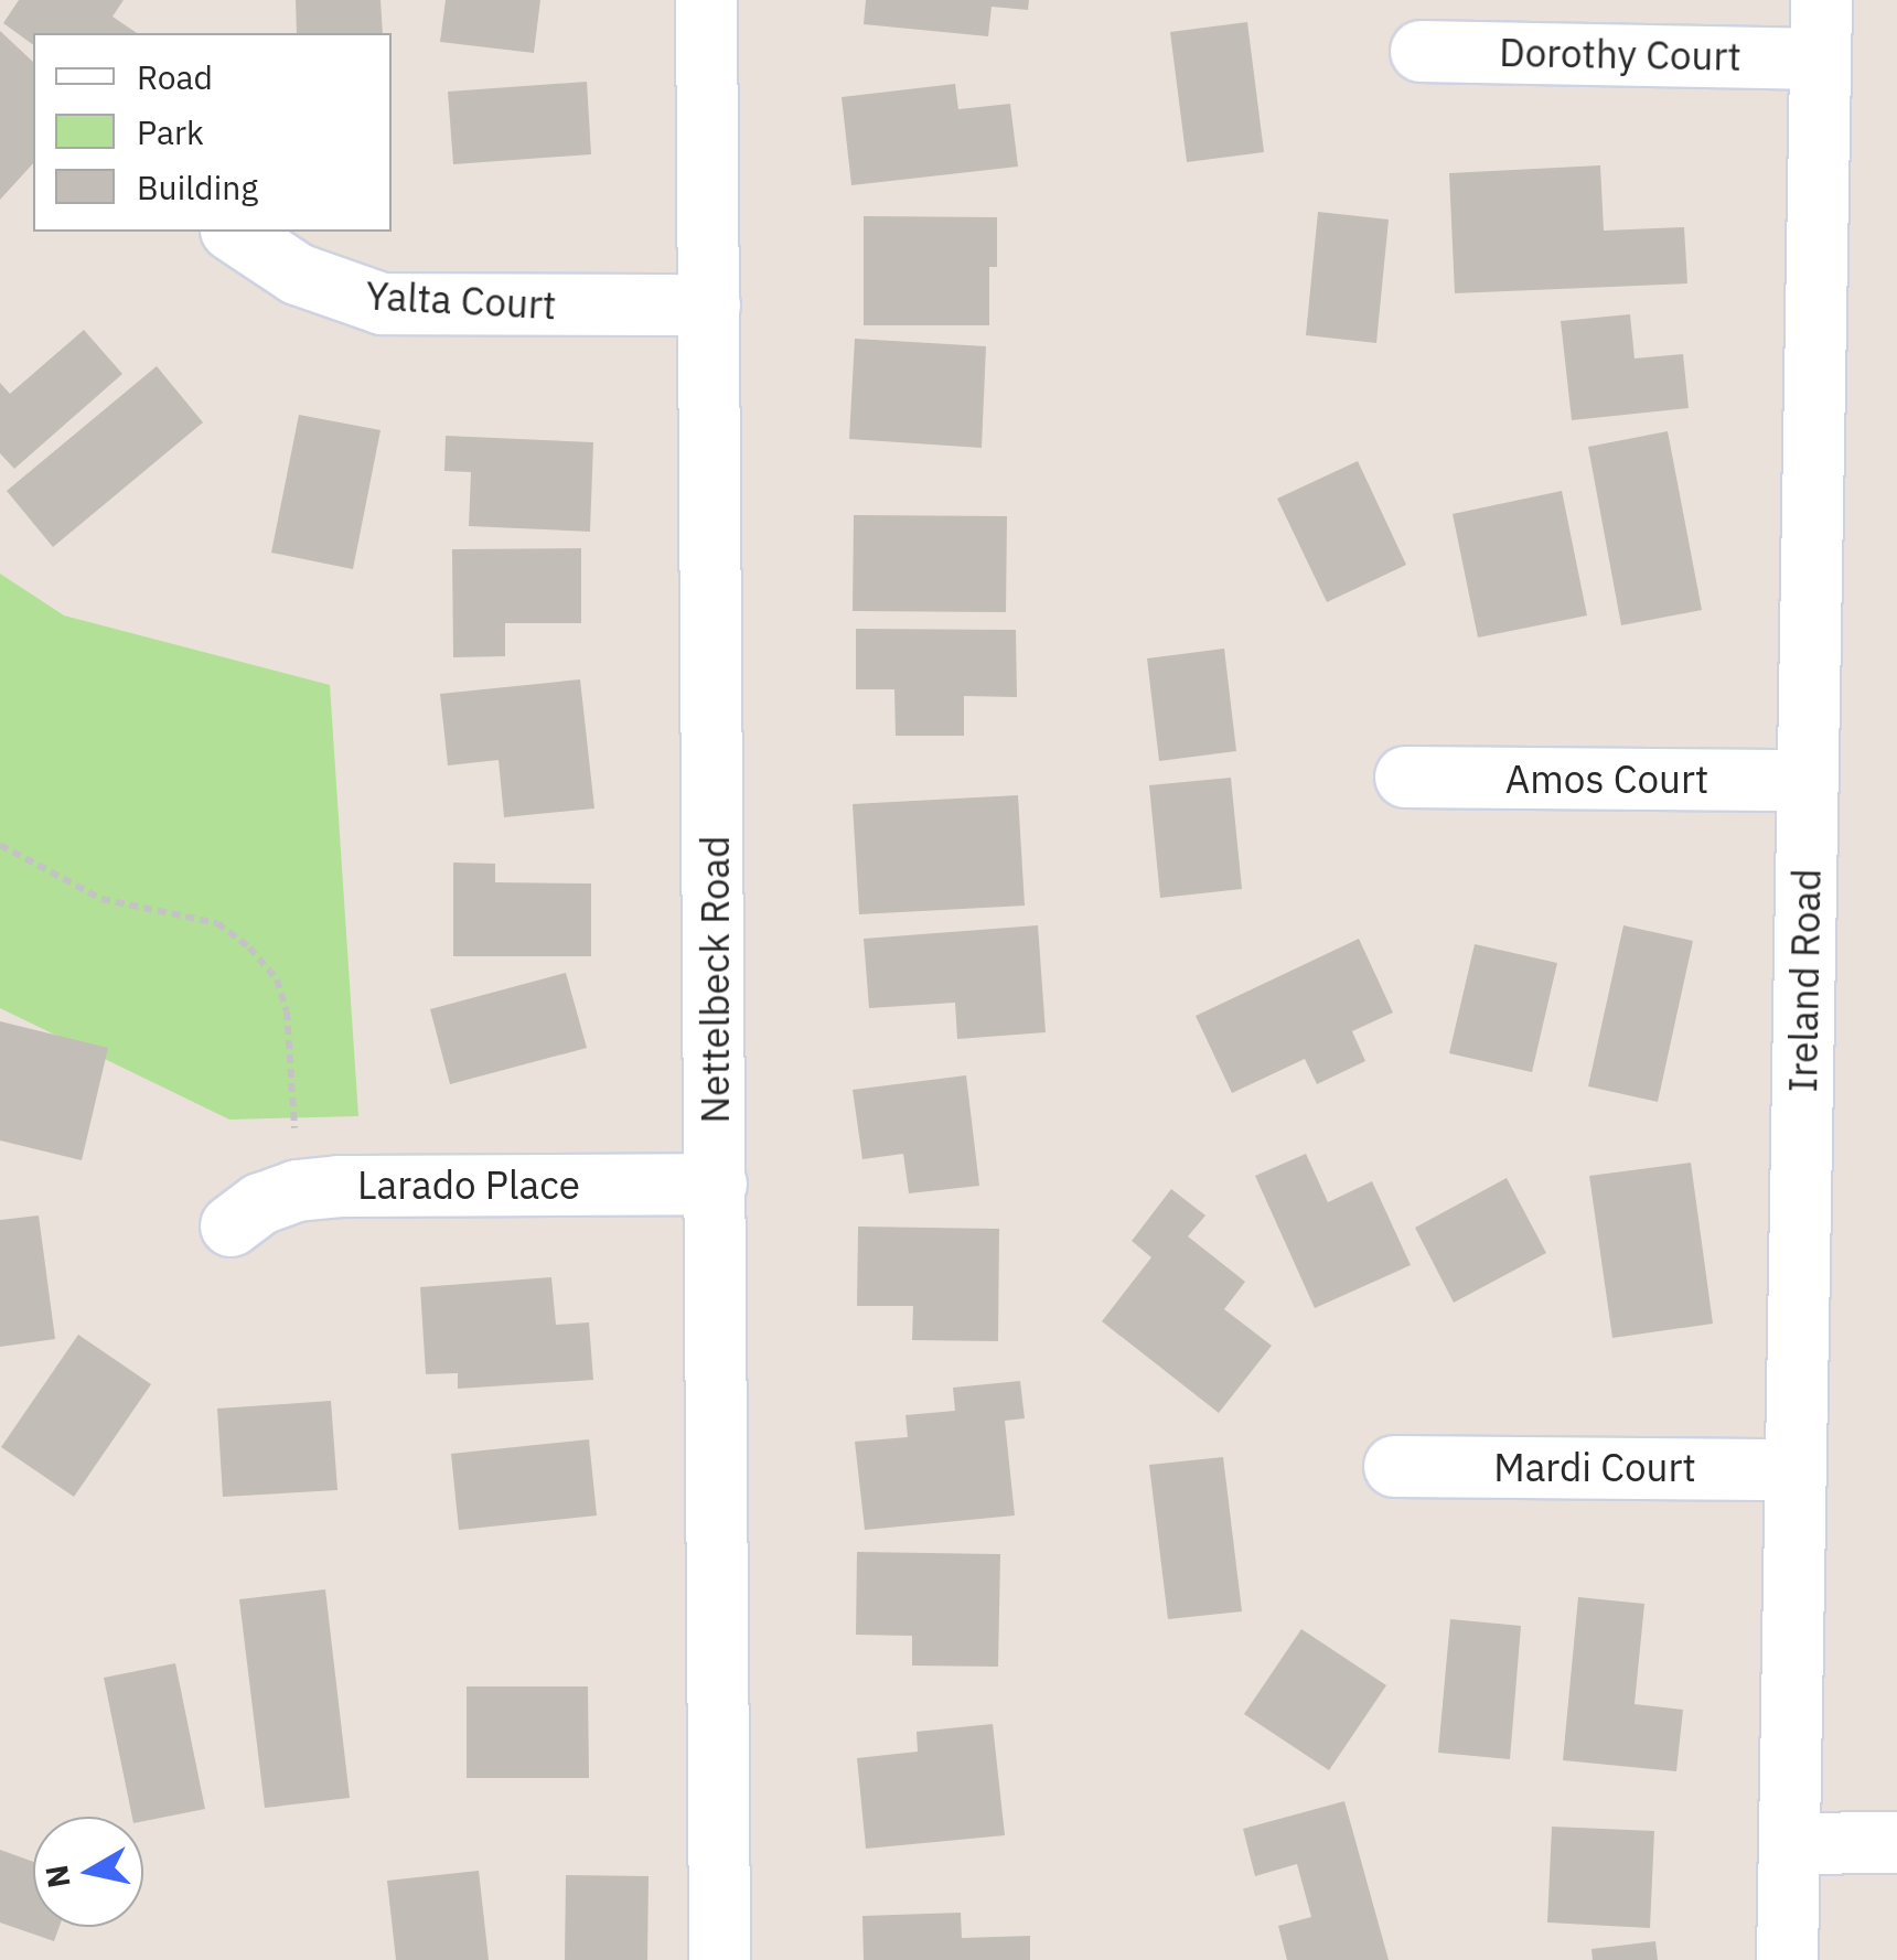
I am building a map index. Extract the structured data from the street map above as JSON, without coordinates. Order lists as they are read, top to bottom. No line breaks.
{"streets":{"street":["Dorothy Court","Yalta Court","Amos Court","Nettelbeck Road","Ireland Road","Larado Place","Mardi Court"]},"crossings":[["Dorothy Court","Ireland Road"],["Yalta Court","Nettelbeck Road"],["Amos Court","Ireland Road"],["Nettelbeck Road","Larado Place"],["Ireland Road","Mardi Court"]],"legend":["Road","Park","Building"],"north":"left"}
